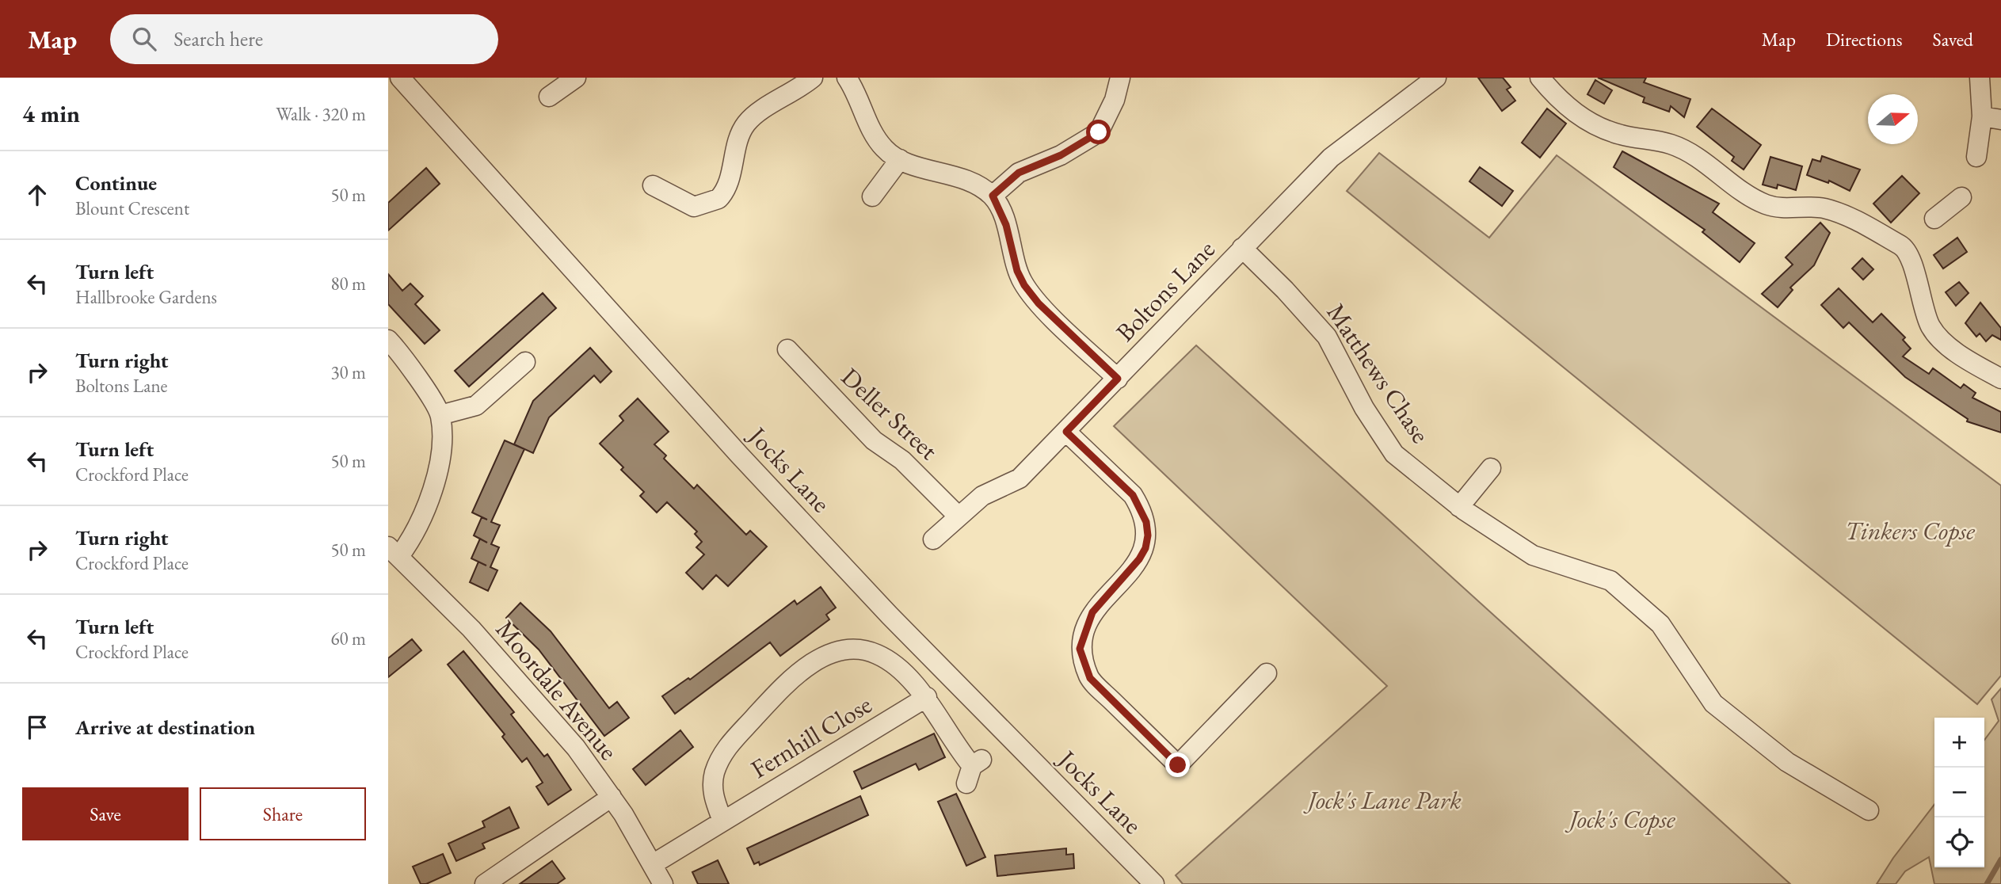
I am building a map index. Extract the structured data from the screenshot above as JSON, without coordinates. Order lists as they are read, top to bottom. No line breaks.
{"streets":{"street":["Boltons Lane","Matthews Chase","Deller Street","Jocks Lane","Moordale Avenue","Fernhill Close"]},"crossings":[["Boltons Lane","Matthews Chase"],["Boltons Lane","Deller Street"],["Moordale Avenue","Fernhill Close"]],"parks":["Tinkers Copse","Jock's Lane Park","Jock's Copse"],"north":"right","page":{"header":"Map","search":"Search here","nav":["Map","Directions","Saved"],"heading":["4 min","Walk · 320 m"],"list":[["Continue","Blount Crescent","50 m"],["Turn left","Hallbrooke Gardens","80 m"],["Turn right","Boltons Lane","30 m"],["Turn left","Crockford Place","50 m"],["Turn right","Crockford Place","50 m"],["Turn left","Crockford Place","60 m"],"Arrive at destination"],"map_buttons":["+","−"],"buttons":["Save","Share"]}}
